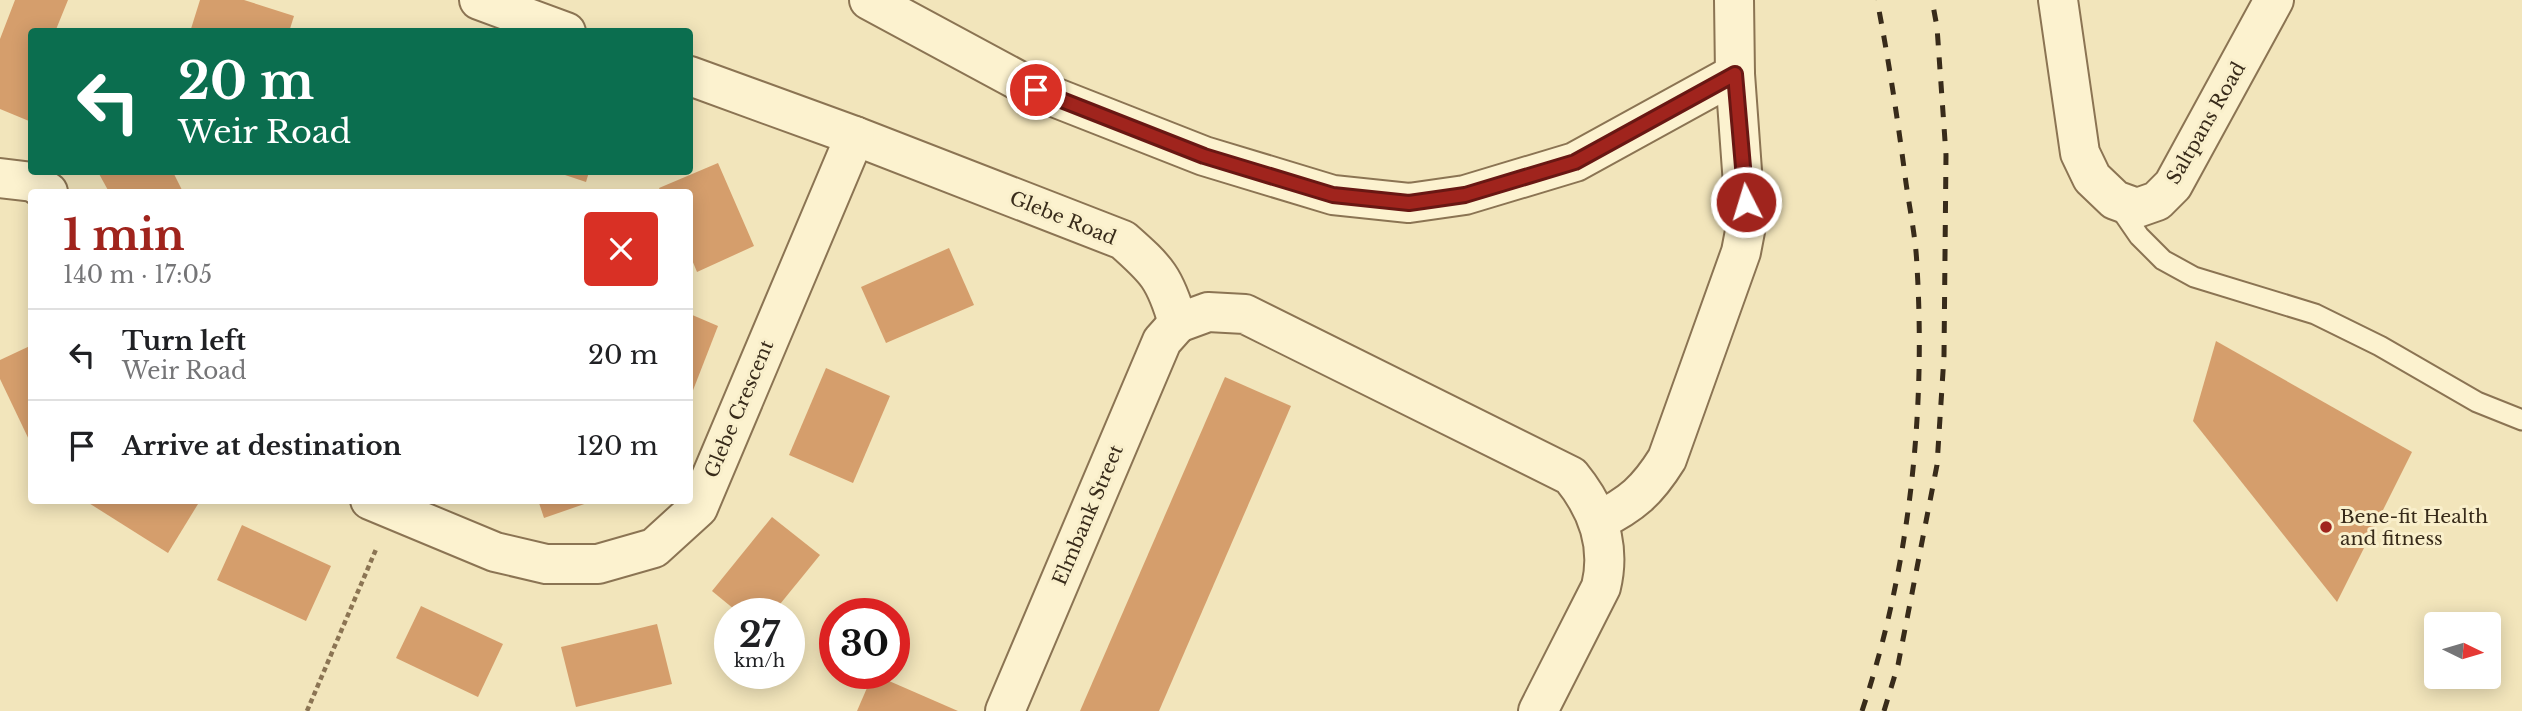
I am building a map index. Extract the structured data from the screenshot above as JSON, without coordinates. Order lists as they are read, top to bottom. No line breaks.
{"streets":{"street":["Saltpans Road","Glebe Road","Glebe Crescent","Elmbank Street"]},"crossings":[["Glebe Road","Glebe Crescent"],["Glebe Road","Elmbank Street"]],"places":["Bene-fit Health and fitness"],"north":"right","page":{"turn":["20 m","Weir Road"],"heading":["1 min","140 m · 17:05"],"list":[{"name":"Turn left","note":"Weir Road","value":"20 m"},{"name":"Arrive at destination","value":"120 m"}],"speed":"27 km/h","limit":"30"}}
